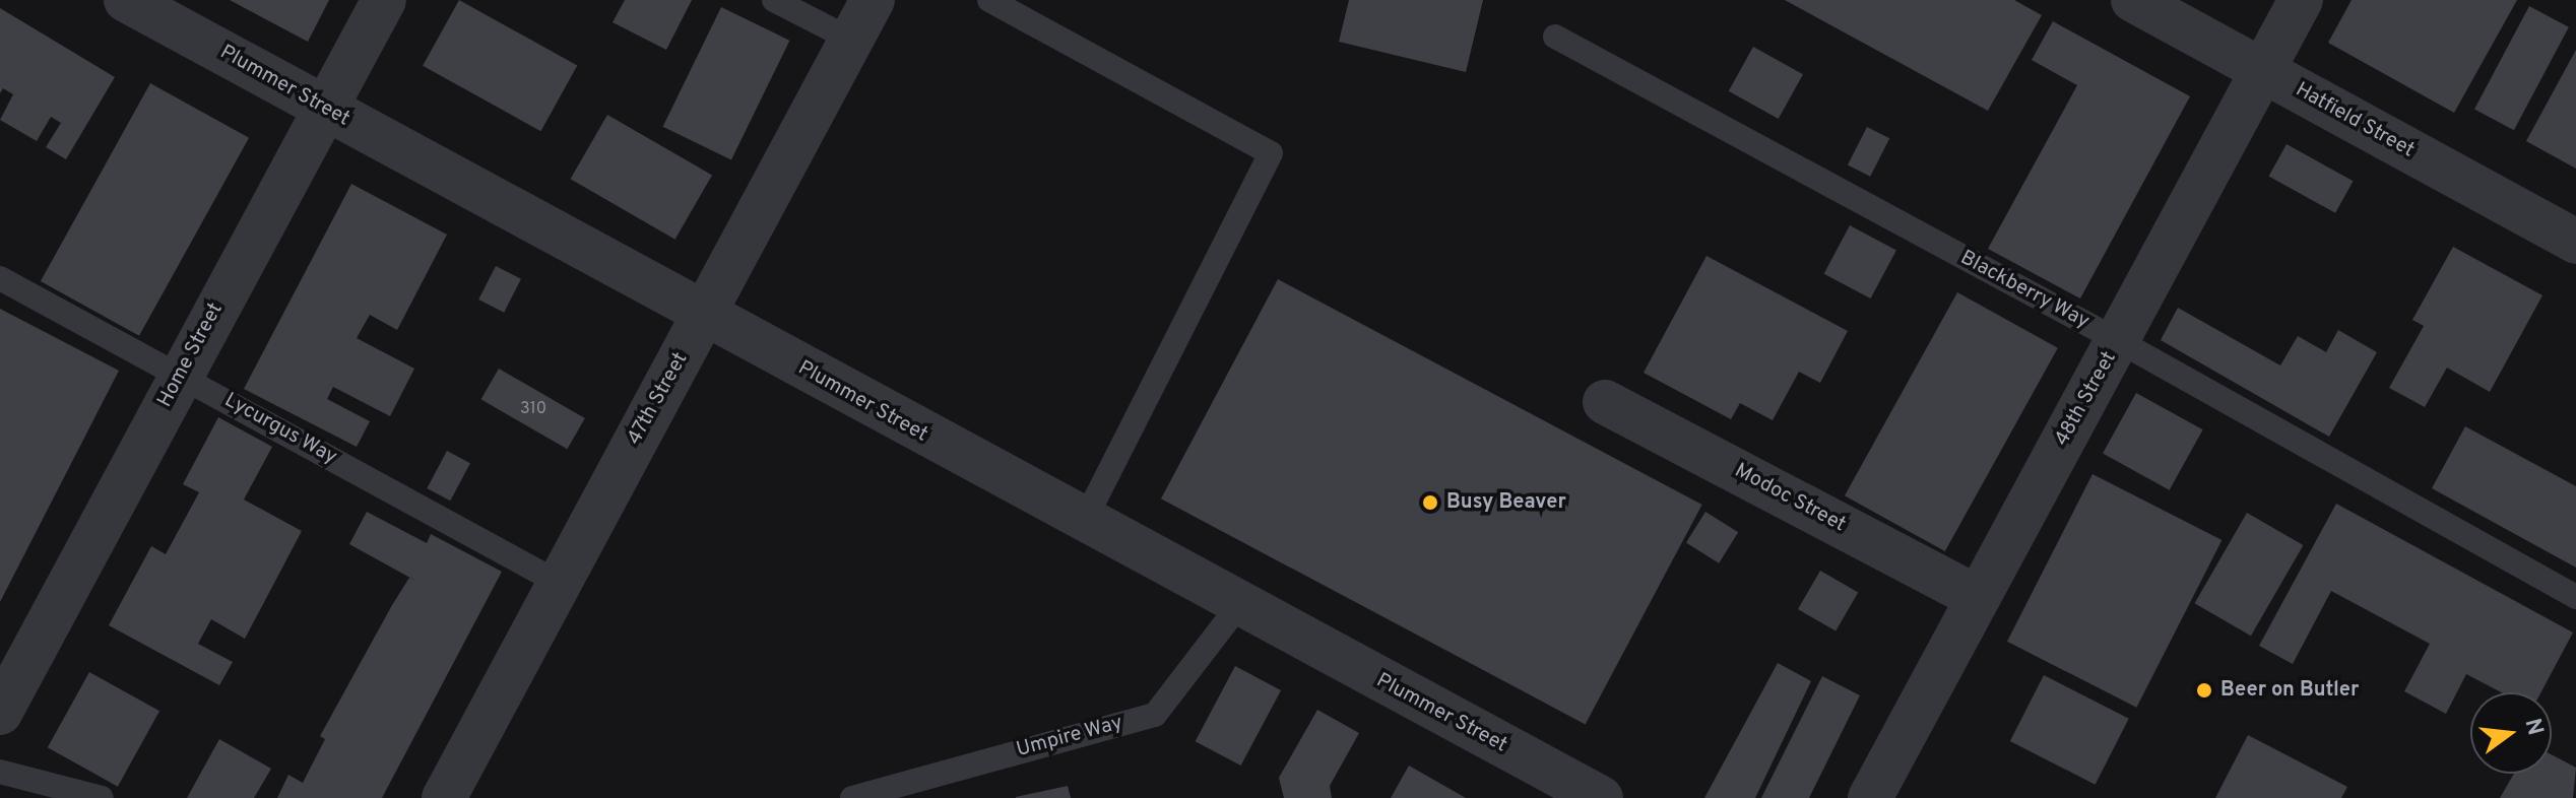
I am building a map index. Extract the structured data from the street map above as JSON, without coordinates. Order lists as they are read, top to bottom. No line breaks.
{"streets":{"street":["Plummer Street","Hatfield Street","Home Street","47th Street","48th Street","Modoc Street"],"lane":["Blackberry Way","Lycurgus Way","Umpire Way"]},"crossings":[["Plummer Street","Home Street"],["Plummer Street","47th Street"],["Plummer Street","Umpire Way"],["Hatfield Street","48th Street"],["Blackberry Way","48th Street"],["Home Street","Lycurgus Way"],["47th Street","Lycurgus Way"],["48th Street","Modoc Street"]],"places":["Busy Beaver","Beer on Butler"],"house_numbers":["310"],"north":"right"}
